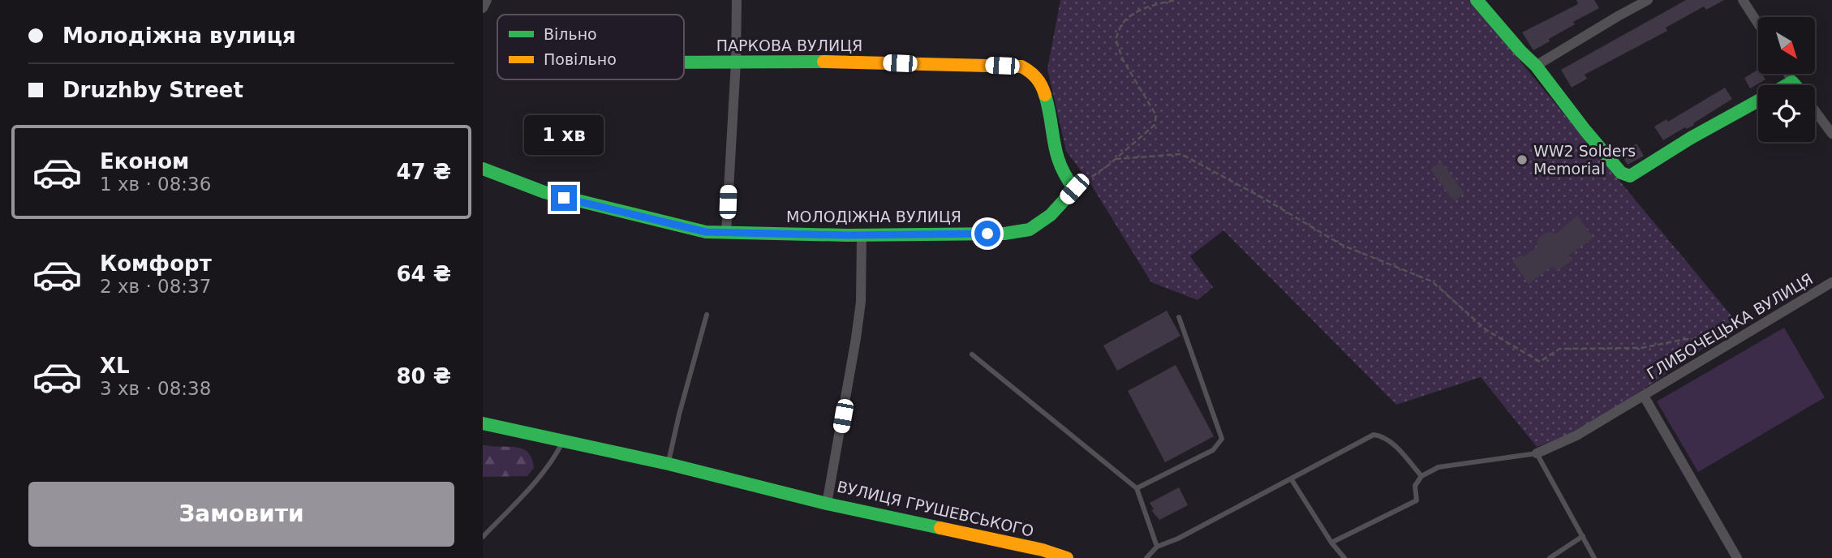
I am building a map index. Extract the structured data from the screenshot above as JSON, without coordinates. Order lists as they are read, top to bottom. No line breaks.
{"streets":{"street":["ПАРКОВА ВУЛИЦЯ","МОЛОДІЖНА ВУЛИЦЯ","ГЛИБОЧЕЦЬКА ВУЛИЦЯ","ВУЛИЦЯ ГРУШЕВСЬКОГО"]},"crossings":[["ПАРКОВА ВУЛИЦЯ","МОЛОДІЖНА ВУЛИЦЯ"],["МОЛОДІЖНА ВУЛИЦЯ","ВУЛИЦЯ ГРУШЕВСЬКОГО"]],"places":["WW2 Solders Memorial"],"legend":["Вільно","Повільно"],"north":"bottom right","page":{"banner":["Молодіжна вулиця","Druzhby Street"],"bubble":"1 хв","list":[{"name":"Економ","note":"1 хв · 08:36","value":"47 ₴"},{"name":"Комфорт","note":"2 хв · 08:37","value":"64 ₴"},{"name":"XL","note":"3 хв · 08:38","value":"80 ₴"}],"buttons":"Замовити"}}
